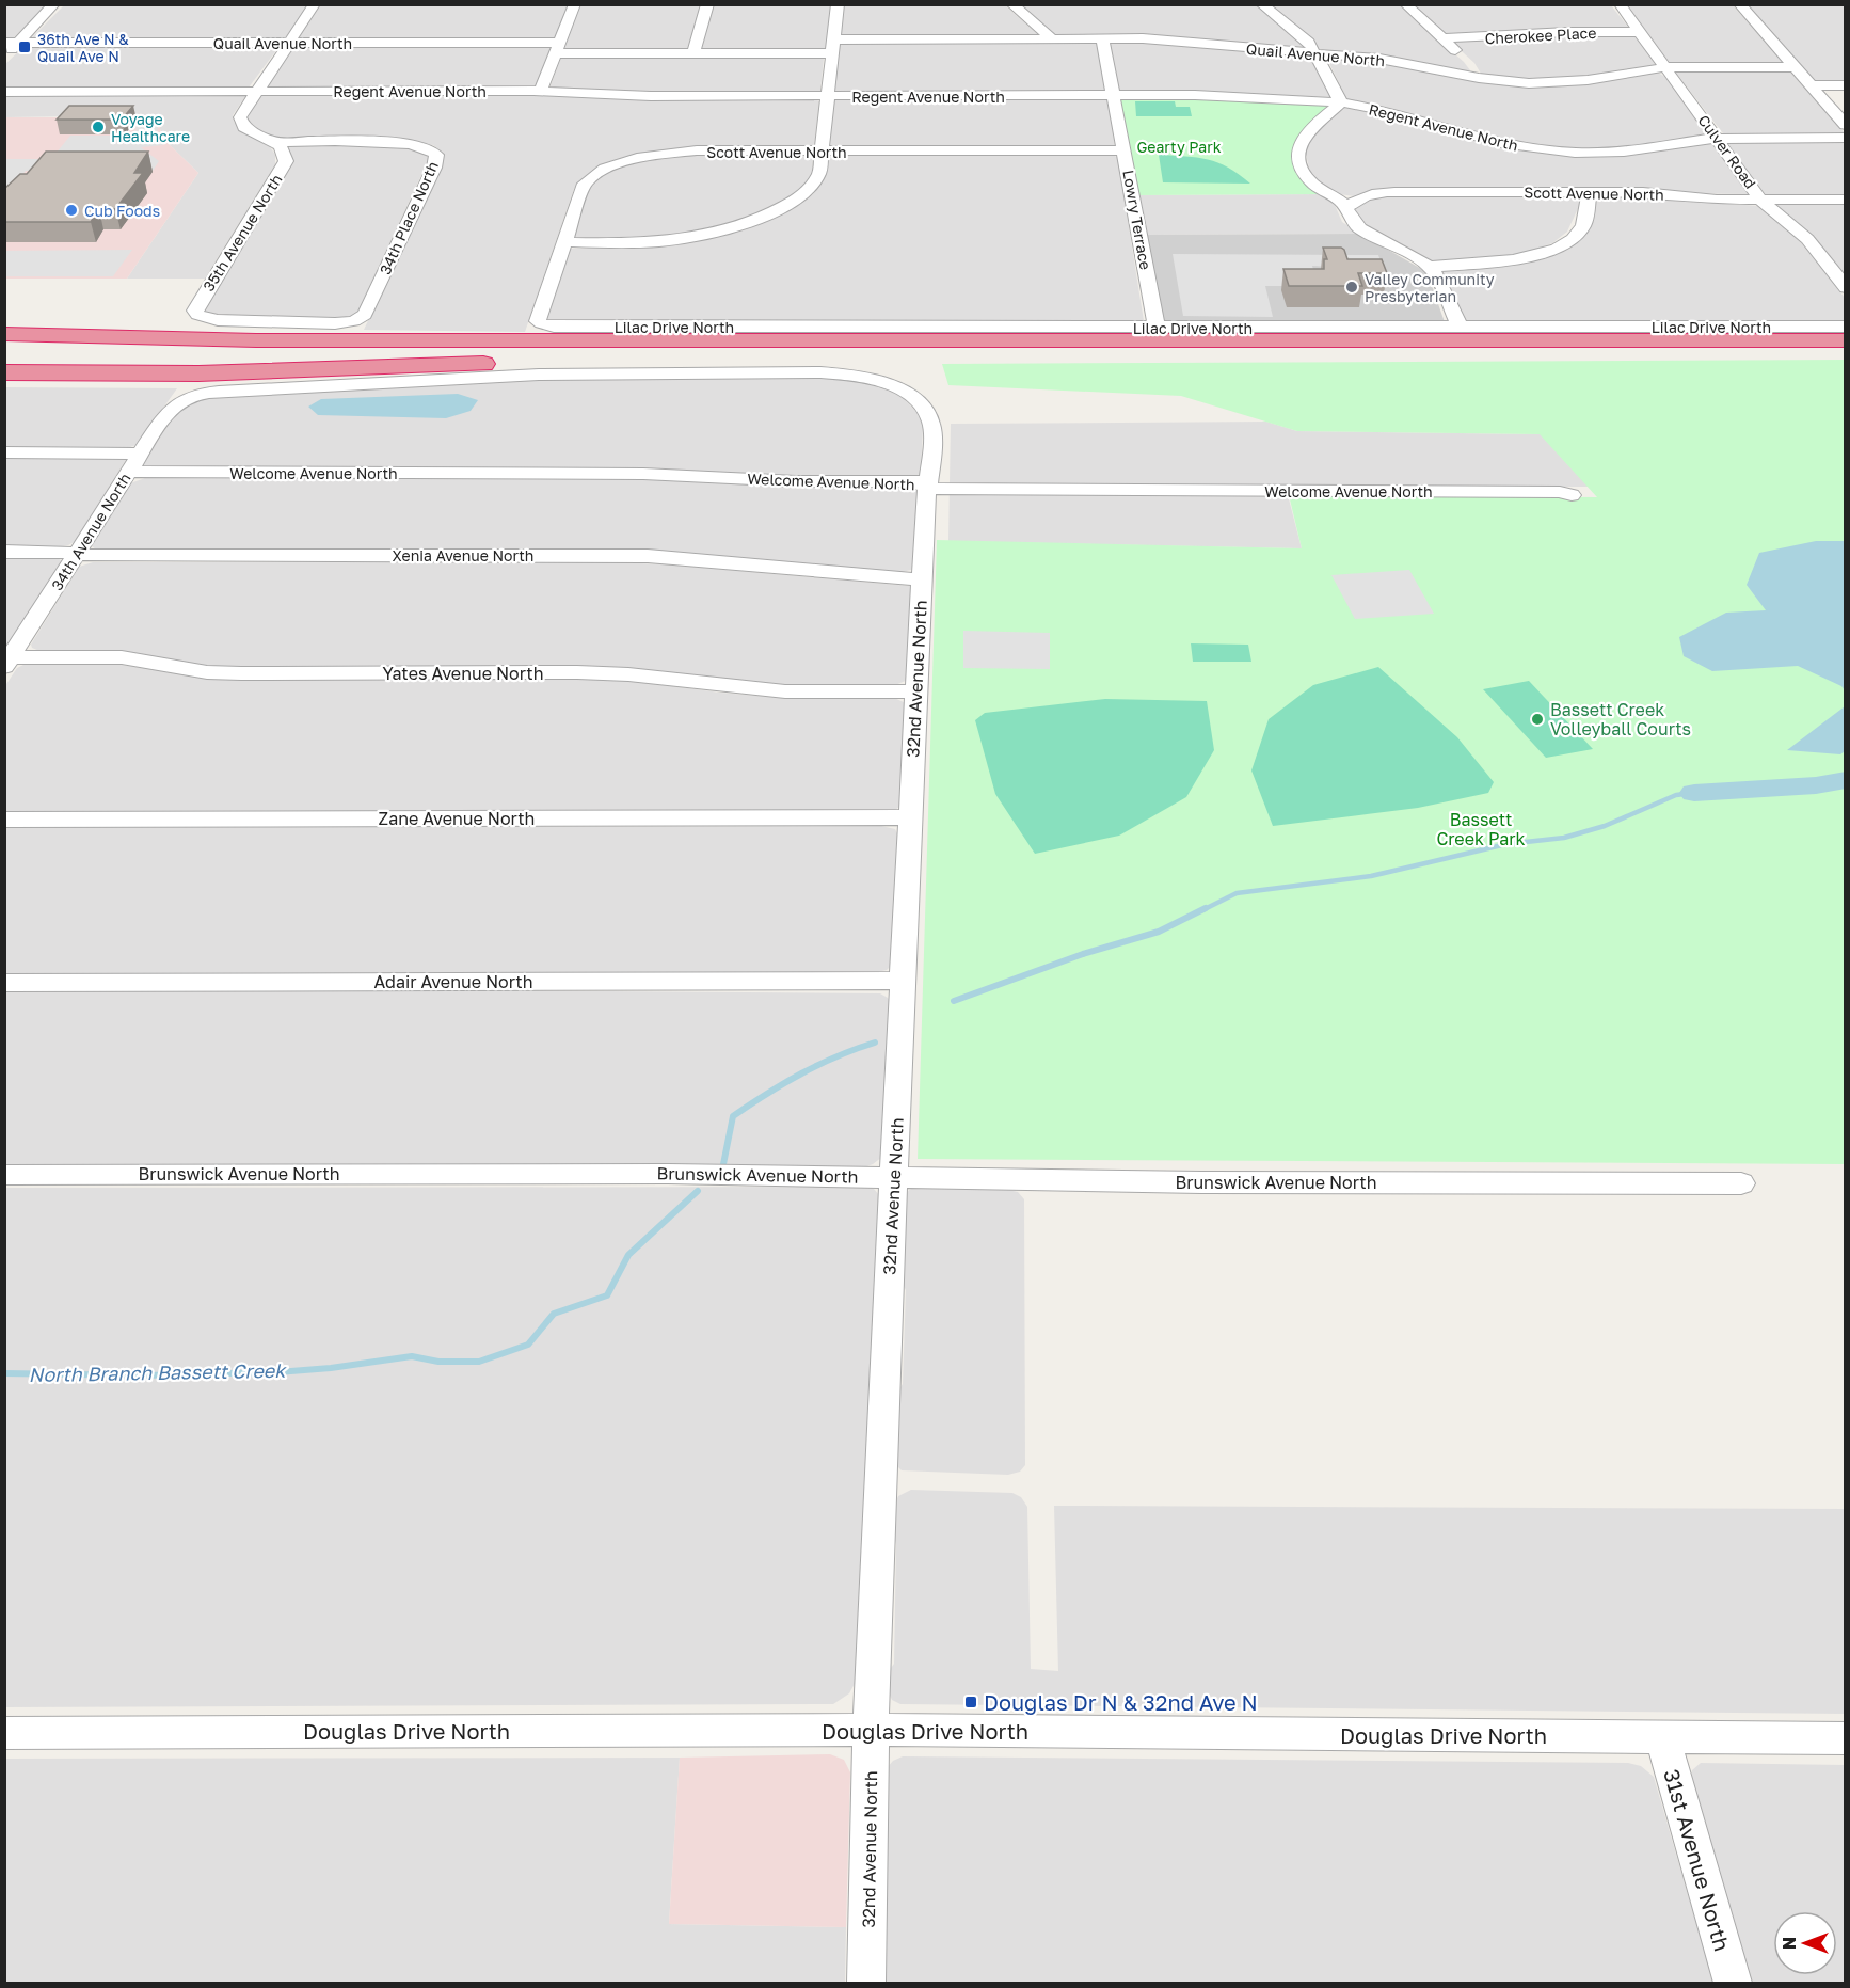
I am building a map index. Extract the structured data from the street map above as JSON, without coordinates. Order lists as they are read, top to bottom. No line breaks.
{"streets":{"street":["Cherokee Place","Quail Avenue North","Regent Avenue North","Scott Avenue North","Culver Road","34th Place North","Lowry Terrace","35th Avenue North","Lilac Drive North","Welcome Avenue North","34th Avenue North","Xenia Avenue North","Yates Avenue North","32nd Avenue North","Zane Avenue North","Adair Avenue North","Brunswick Avenue North","Douglas Drive North","31st Avenue North"]},"crossings":[["Cherokee Place","Culver Road"],["Quail Avenue North","Culver Road"],["Quail Avenue North","Lowry Terrace"],["Regent Avenue North","Culver Road"],["Regent Avenue North","Lowry Terrace"],["Scott Avenue North","Culver Road"],["Scott Avenue North","Lowry Terrace"],["Scott Avenue North","Lilac Drive North"],["34th Place North","35th Avenue North"],["Lowry Terrace","Lilac Drive North"],["Welcome Avenue North","34th Avenue North"],["Welcome Avenue North","32nd Avenue North"],["34th Avenue North","Xenia Avenue North"],["34th Avenue North","Yates Avenue North"],["34th Avenue North","32nd Avenue North"],["Xenia Avenue North","32nd Avenue North"],["Yates Avenue North","32nd Avenue North"],["32nd Avenue North","Zane Avenue North"],["32nd Avenue North","Adair Avenue North"],["32nd Avenue North","Brunswick Avenue North"],["32nd Avenue North","Douglas Drive North"],["Douglas Drive North","31st Avenue North"]],"water":["North Branch Bassett Creek"],"parks":["Gearty Park","Bassett Creek Park"],"places":{"transit":["36th Ave N & Quail Ave N","Douglas Dr N & 32nd Ave N"],"other":["Voyage Healthcare","Cub Foods","Valley Community Presbyterian","Bassett Creek Volleyball Courts"]},"north":"left"}
